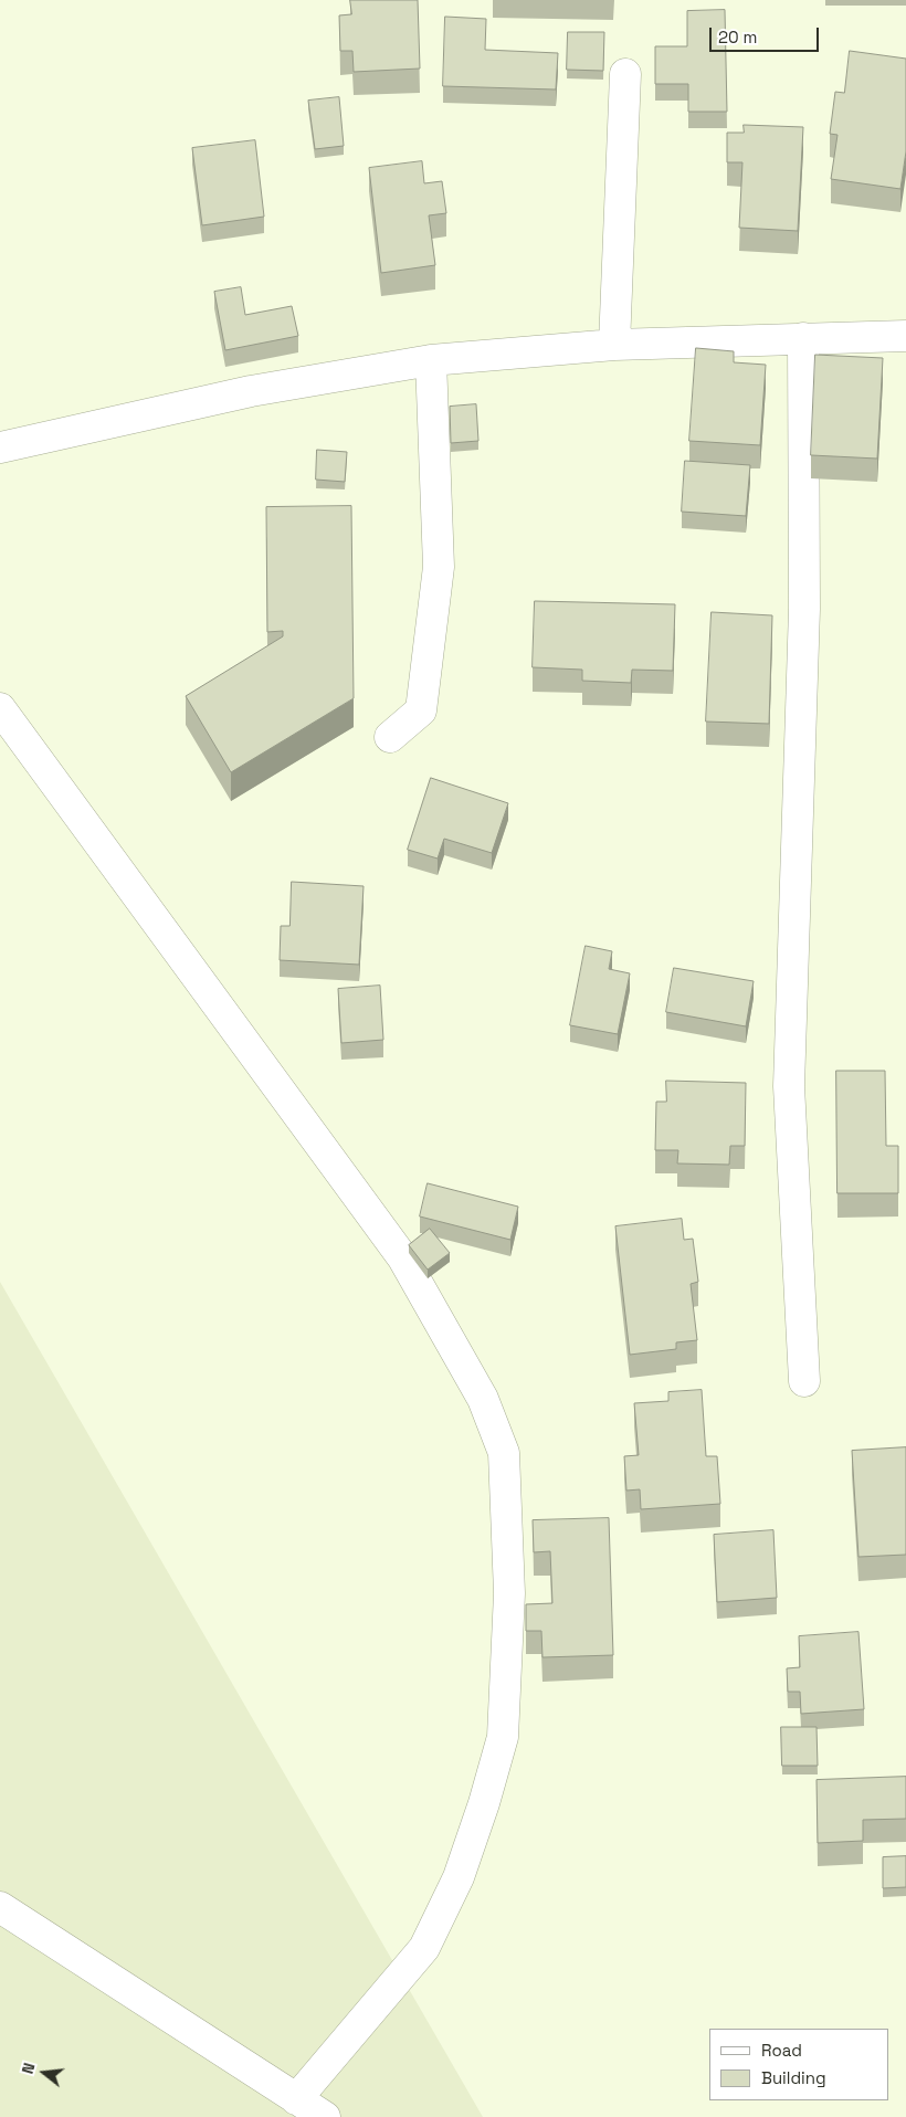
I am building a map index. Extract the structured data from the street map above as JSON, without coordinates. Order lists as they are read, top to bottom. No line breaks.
{"legend":["Road","Building"],"scale_bar":"20 m","north":"left"}
